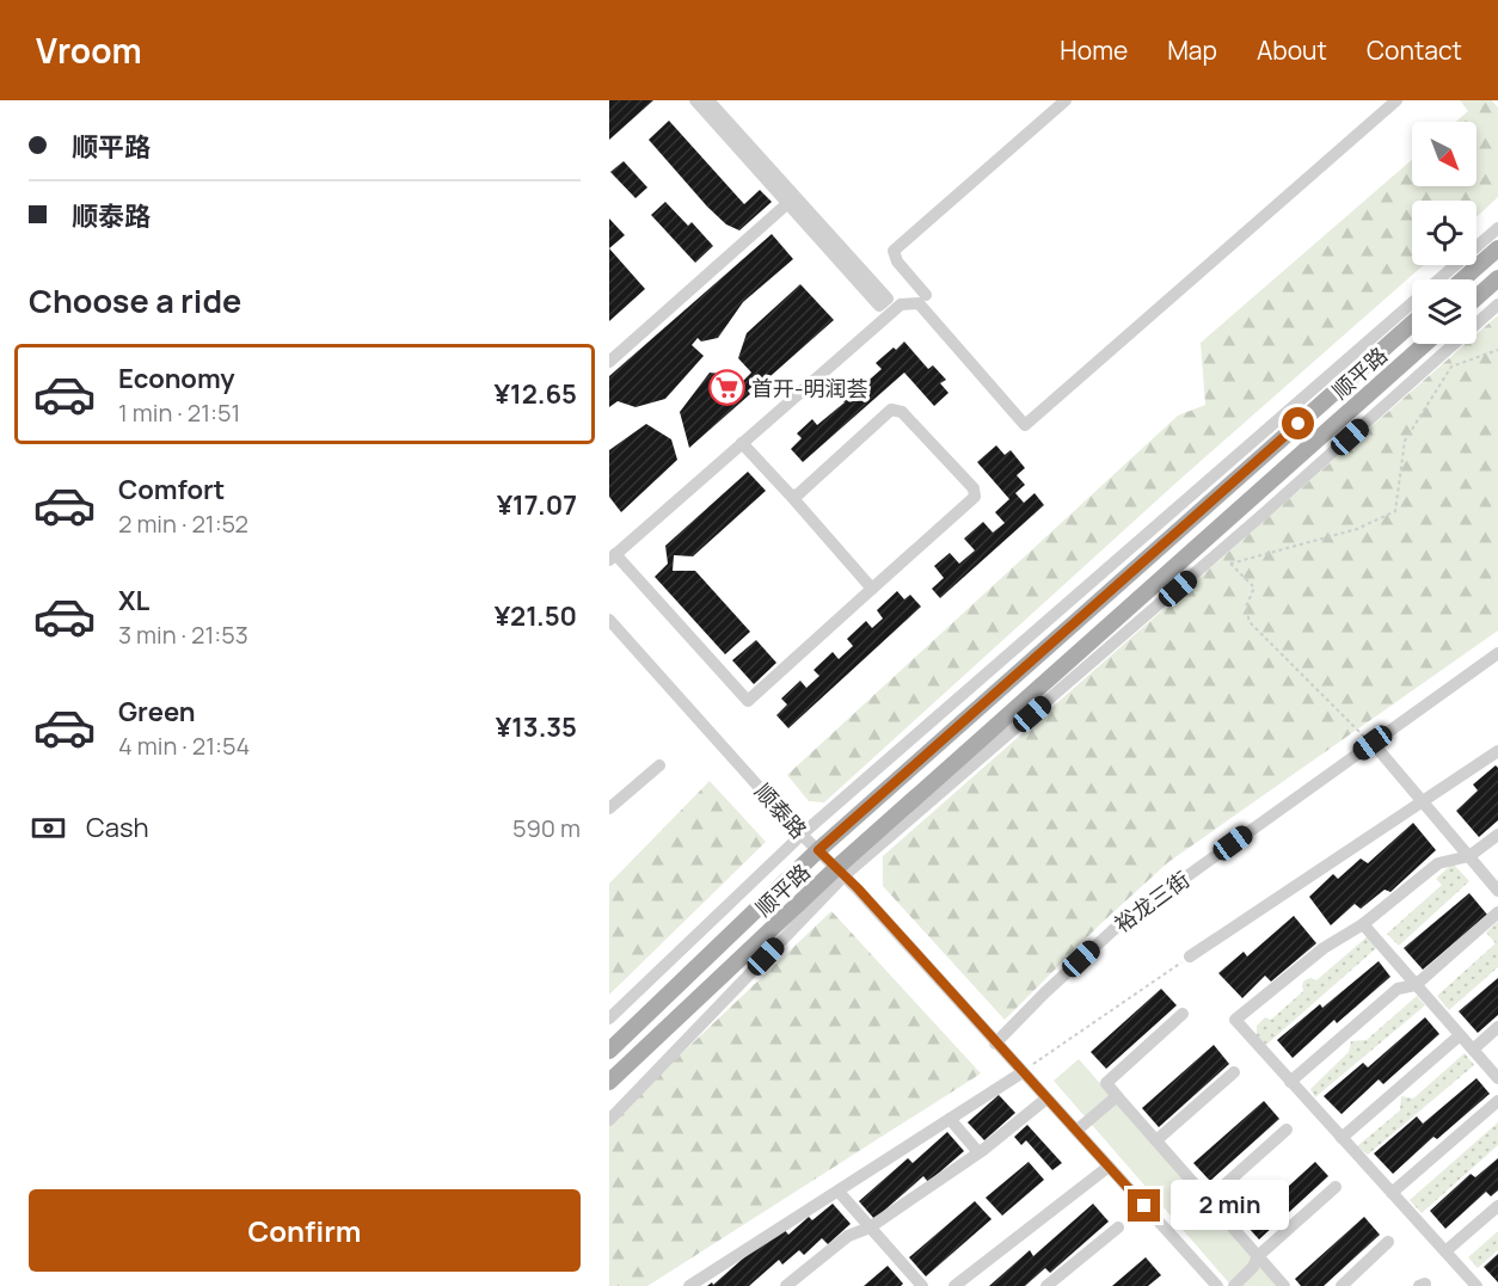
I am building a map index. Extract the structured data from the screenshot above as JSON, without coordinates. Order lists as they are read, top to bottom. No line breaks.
{"streets":{"main road":["顺平路"],"street":["顺泰路","裕龙三街"]},"crossings":[["顺平路","顺泰路"],["顺泰路","裕龙三街"]],"places":{"supermarket":["首开-明润荟"]},"north":"bottom right","page":{"header":"Vroom","nav":["Home","Map","About","Contact"],"banner":["顺平路","顺泰路"],"heading":"Choose a ride","list":[{"name":"Economy","note":"1 min · 21:51","value":"¥12.65"},{"name":"Comfort","note":"2 min · 21:52","value":"¥17.07"},{"name":"XL","note":"3 min · 21:53","value":"¥21.50"},{"name":"Green","note":"4 min · 21:54","value":"¥13.35"}],"pay":["Cash","590 m"],"buttons":"Confirm","bubble":"2 min"}}
